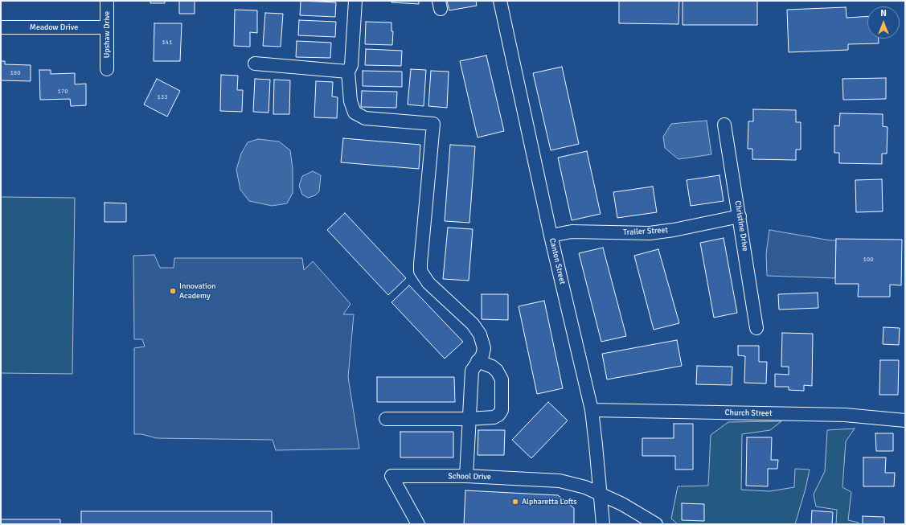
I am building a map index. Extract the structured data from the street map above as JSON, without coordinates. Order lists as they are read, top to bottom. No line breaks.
{"streets":{"street":["Meadow Drive","Upshaw Drive","Christine Drive","Trailer Street","Canton Street","Church Street","School Drive"]},"crossings":[["Meadow Drive","Upshaw Drive"],["Christine Drive","Trailer Street"],["Trailer Street","Canton Street"],["Canton Street","Church Street"],["Canton Street","School Drive"]],"places":["Innovation Academy","Alpharetta Lofts"],"house_numbers":["141","180","170","133","100"],"north":"top"}
